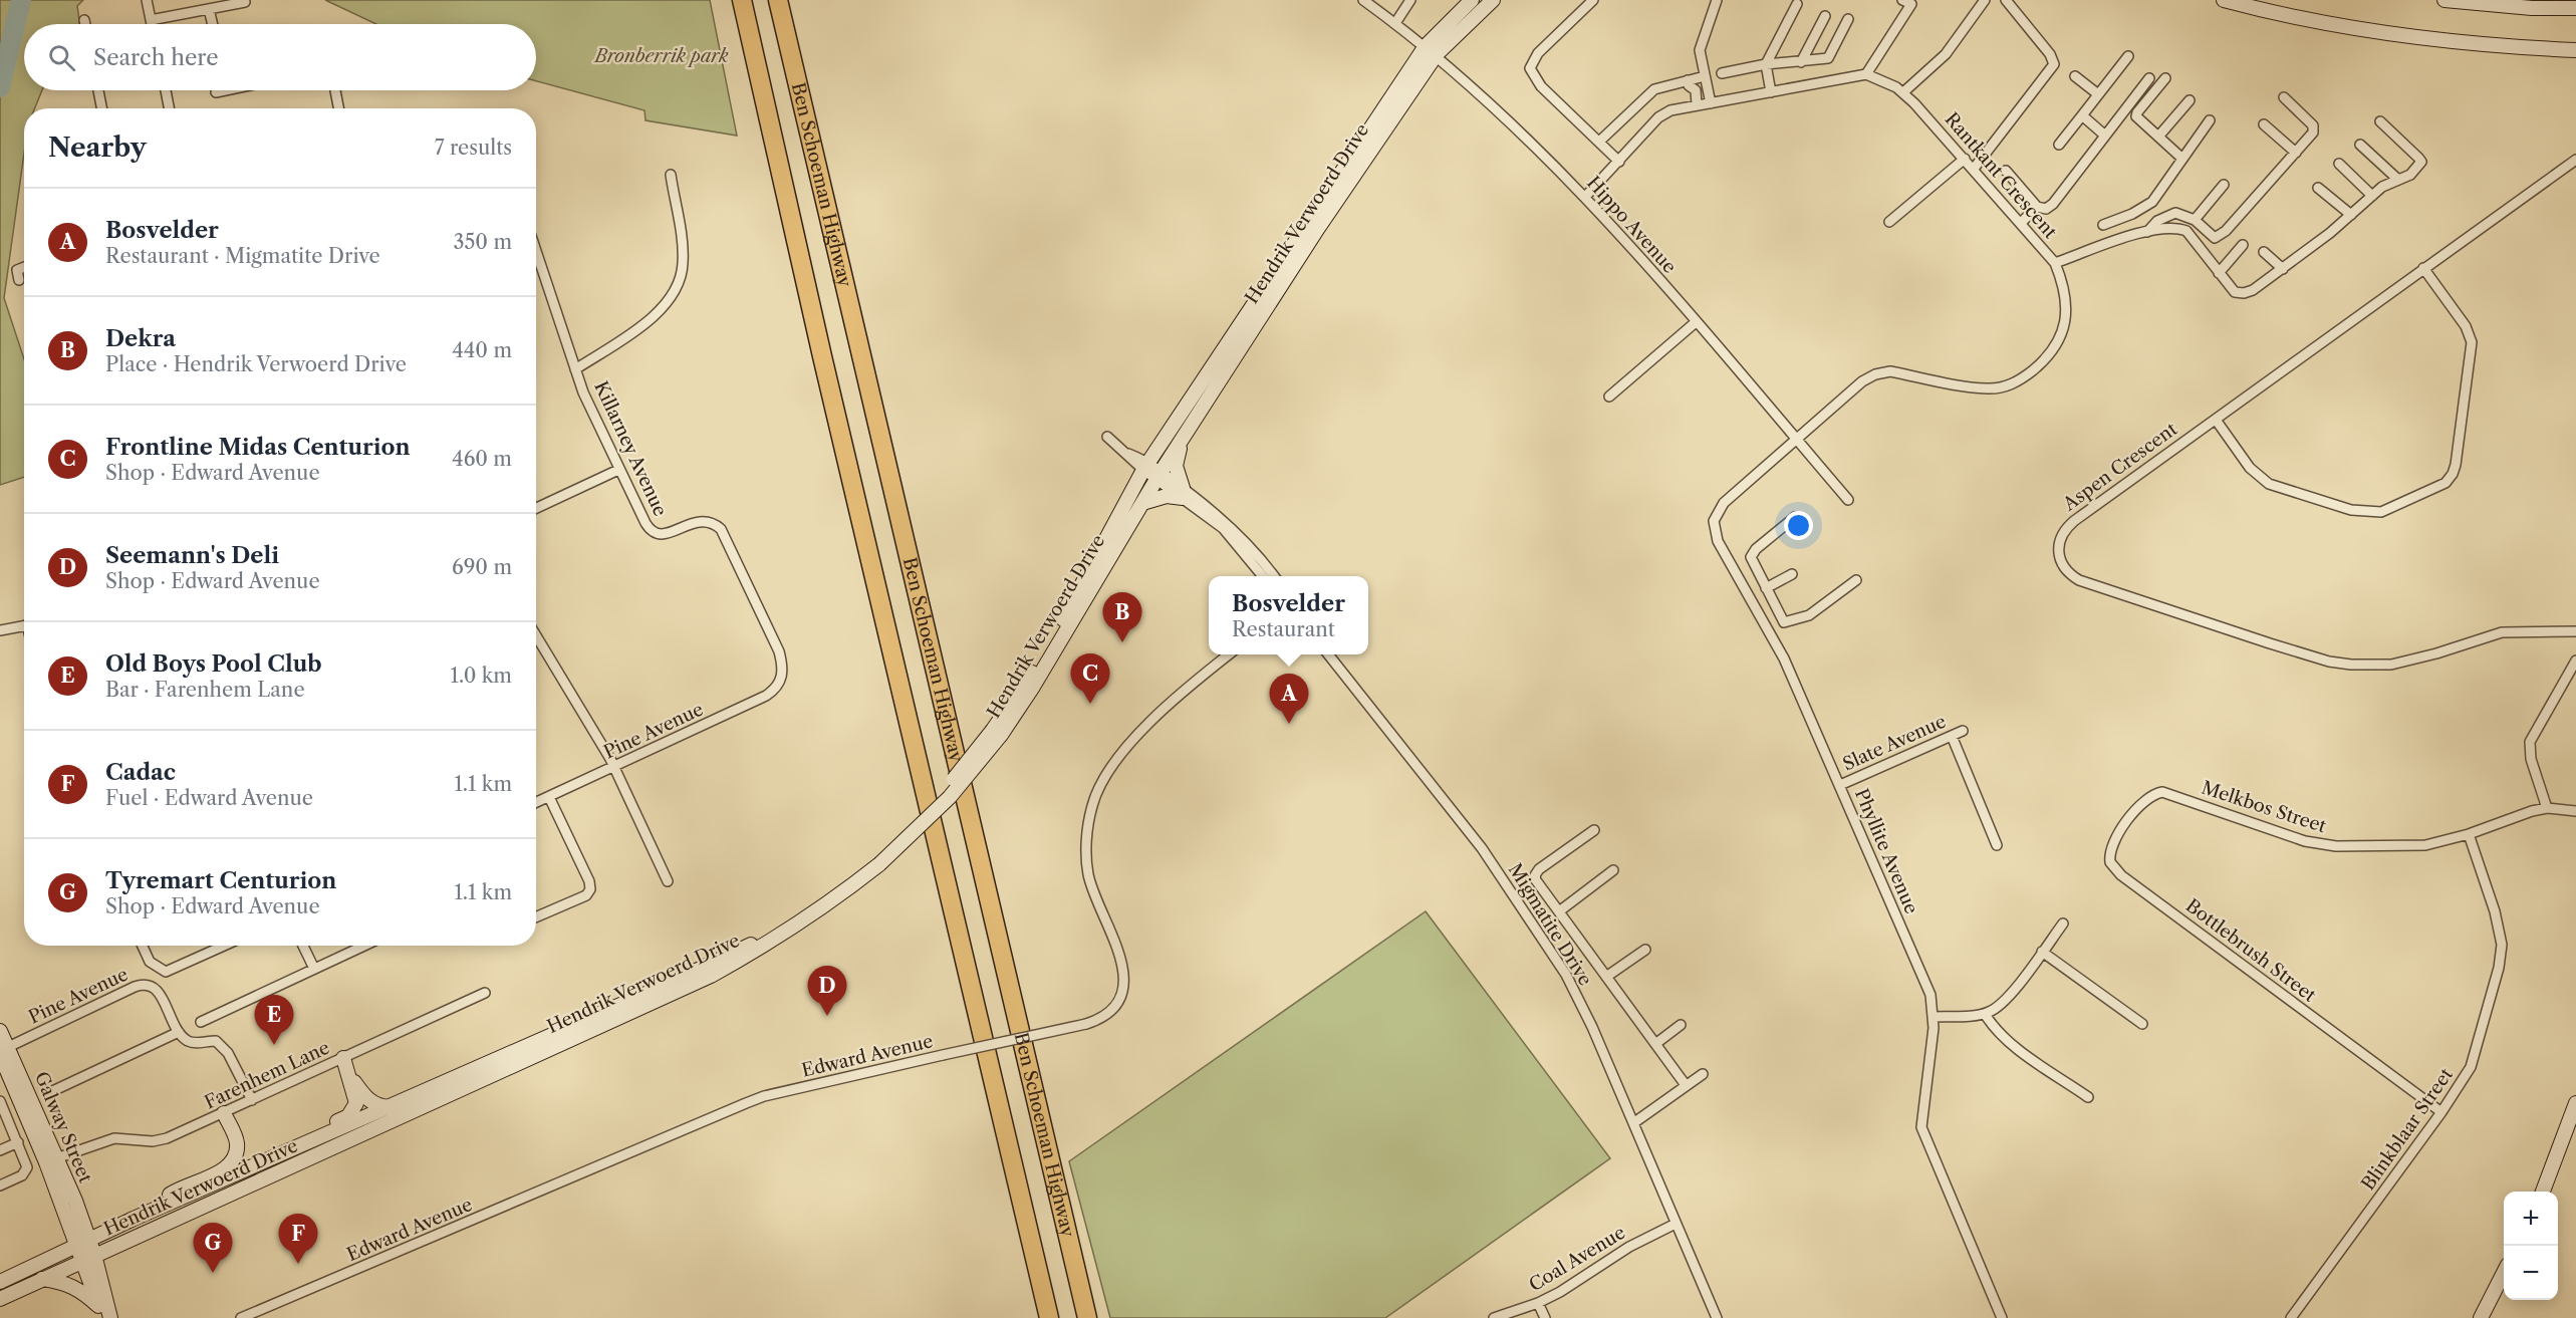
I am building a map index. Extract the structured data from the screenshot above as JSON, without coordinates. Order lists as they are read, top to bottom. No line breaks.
{"streets":{"highway":["Ben Schoeman Highway"],"main road":["Hendrik Verwoerd Drive","Galway Street"],"street":["Rantkant Crescent","Hippo Avenue","Killarney Avenue","Aspen Crescent","Pine Avenue","Slate Avenue","Melkbos Street","Phyllite Avenue","Migmatite Drive","Bottlebrush Street","Edward Avenue","Farenhem Lane","Blinkblaar Street","Coal Avenue"]},"crossings":[["Rantkant Crescent","Hippo Avenue"],["Rantkant Crescent","Phyllite Avenue"],["Hendrik Verwoerd Drive","Hippo Avenue"],["Hendrik Verwoerd Drive","Galway Street"],["Hippo Avenue","Phyllite Avenue"],["Killarney Avenue","Pine Avenue"],["Pine Avenue","Galway Street"],["Slate Avenue","Phyllite Avenue"],["Melkbos Street","Bottlebrush Street"],["Melkbos Street","Blinkblaar Street"],["Migmatite Drive","Coal Avenue"],["Bottlebrush Street","Blinkblaar Street"],["Farenhem Lane","Galway Street"]],"parks":["Bronberrik park"],"page":{"search":"Search here","heading":["Nearby","7 results"],"list":[{"mark":"A","name":"Bosvelder","note":"Restaurant · Migmatite Drive","value":"350 m"},{"mark":"B","name":"Dekra","note":"Place · Hendrik Verwoerd Drive","value":"440 m"},{"mark":"C","name":"Frontline Midas Centurion","note":"Shop · Edward Avenue","value":"460 m"},{"mark":"D","name":"Seemann's Deli","note":"Shop · Edward Avenue","value":"690 m"},{"mark":"E","name":"Old Boys Pool Club","note":"Bar · Farenhem Lane","value":"1.0 km"},{"mark":"F","name":"Cadac","note":"Fuel · Edward Avenue","value":"1.1 km"},{"mark":"G","name":"Tyremart Centurion","note":"Shop · Edward Avenue","value":"1.1 km"}],"popup":["Bosvelder","Restaurant"],"pins":["B","C","A","D","E","F","G"],"map_buttons":["+","−"]}}
